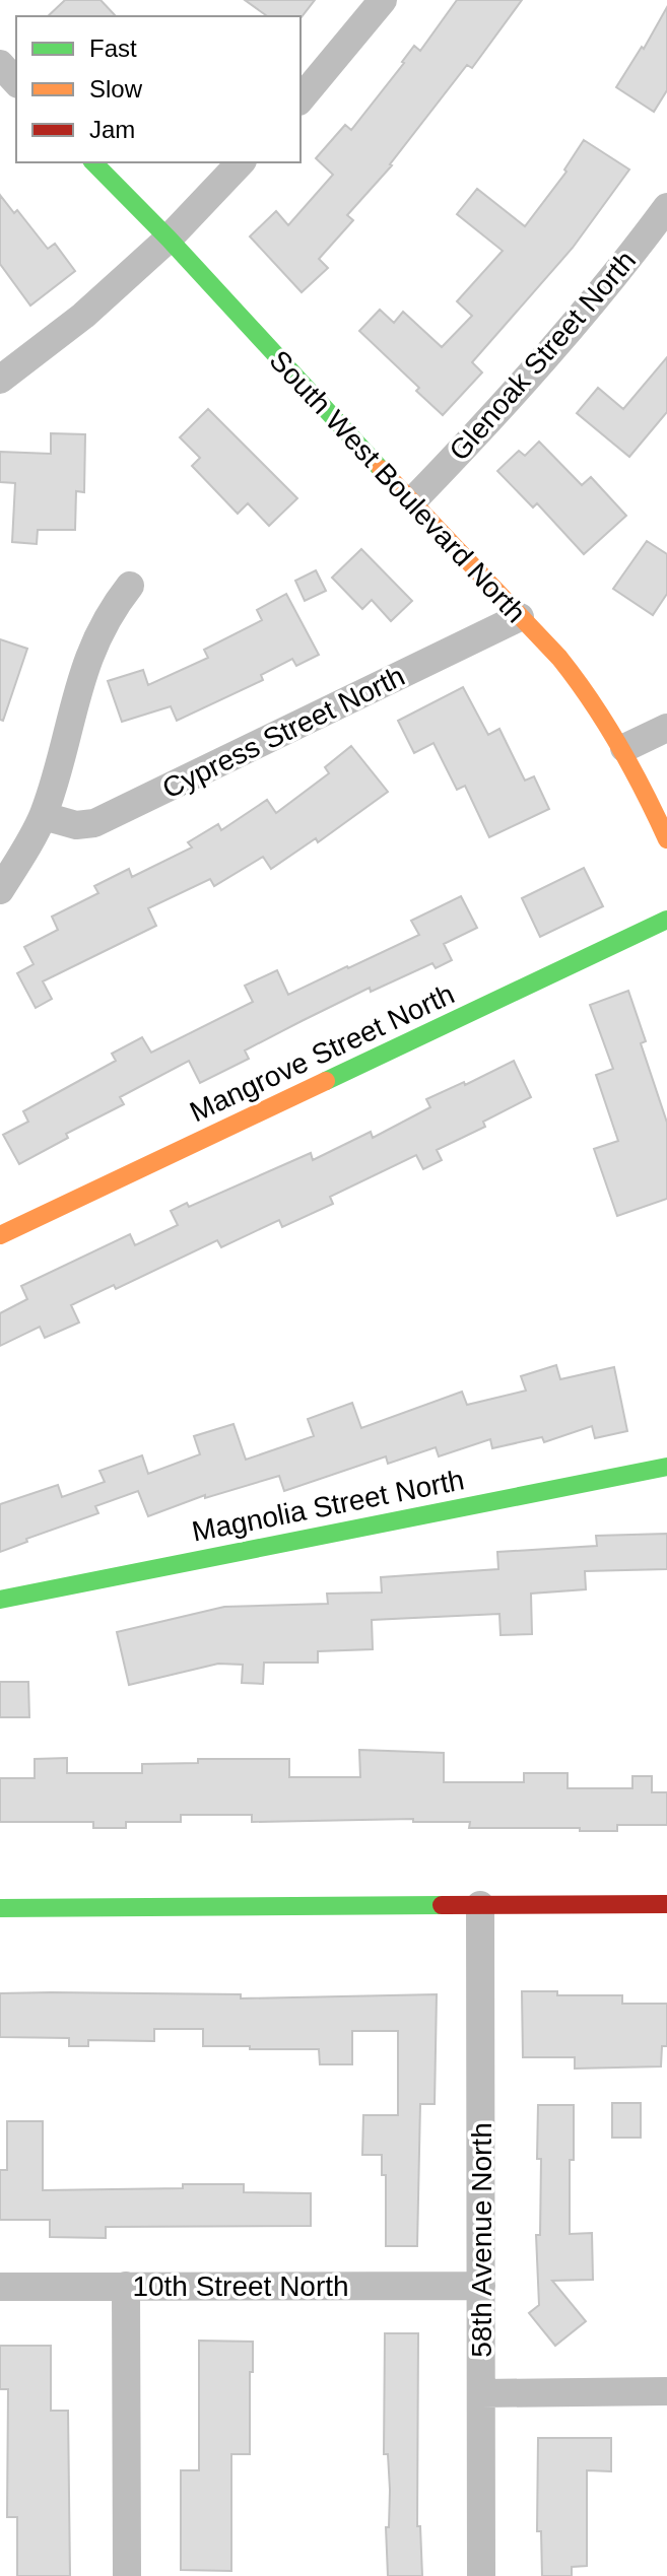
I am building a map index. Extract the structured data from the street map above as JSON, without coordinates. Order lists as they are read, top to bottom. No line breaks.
{"streets":{"street":["Glenoak Street North","South West Boulevard North","Cypress Street North","Mangrove Street North","Magnolia Street North","58th Avenue North","10th Street North"]},"crossings":[["Glenoak Street North","South West Boulevard North"],["South West Boulevard North","Cypress Street North"],["58th Avenue North","10th Street North"]],"legend":["Fast","Slow","Jam"]}
